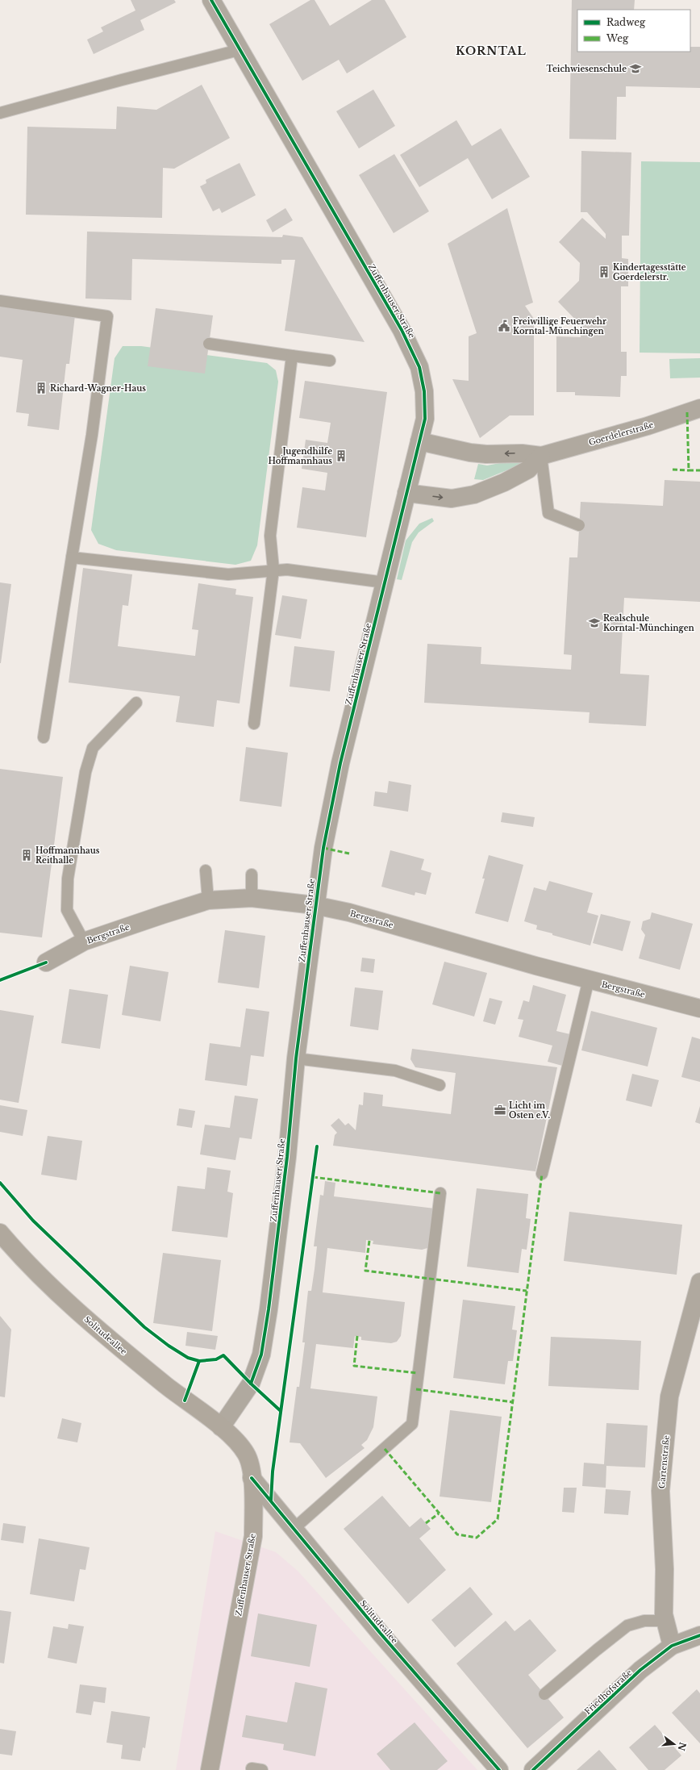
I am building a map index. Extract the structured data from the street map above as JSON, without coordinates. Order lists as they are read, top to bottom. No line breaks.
{"streets":{"main road":["Zuffenhauser Straße","Solitudeallee"],"street":["Goerdelerstraße","Bergstraße","Gartenstraße","Friedhofstraße"]},"crossings":[["Zuffenhauser Straße","Goerdelerstraße"],["Zuffenhauser Straße","Bergstraße"],["Zuffenhauser Straße","Solitudeallee"],["Gartenstraße","Friedhofstraße"]],"one_way":["Goerdelerstraße"],"districts":["KORNTAL"],"places":{"school or university":["Teichwiesenschule","Realschule Korntal-Münchingen"],"building":["Kindertagesstätte Goerdelerstr.","Richard-Wagner-Haus","Jugendhilfe Hoffmannhaus","Hoffmannhaus Reithalle"],"public building":["Freiwillige Feuerwehr Korntal-Münchingen"],"office":["Licht im Osten e.V."]},"legend":["Radweg","Weg"],"north":"right"}
